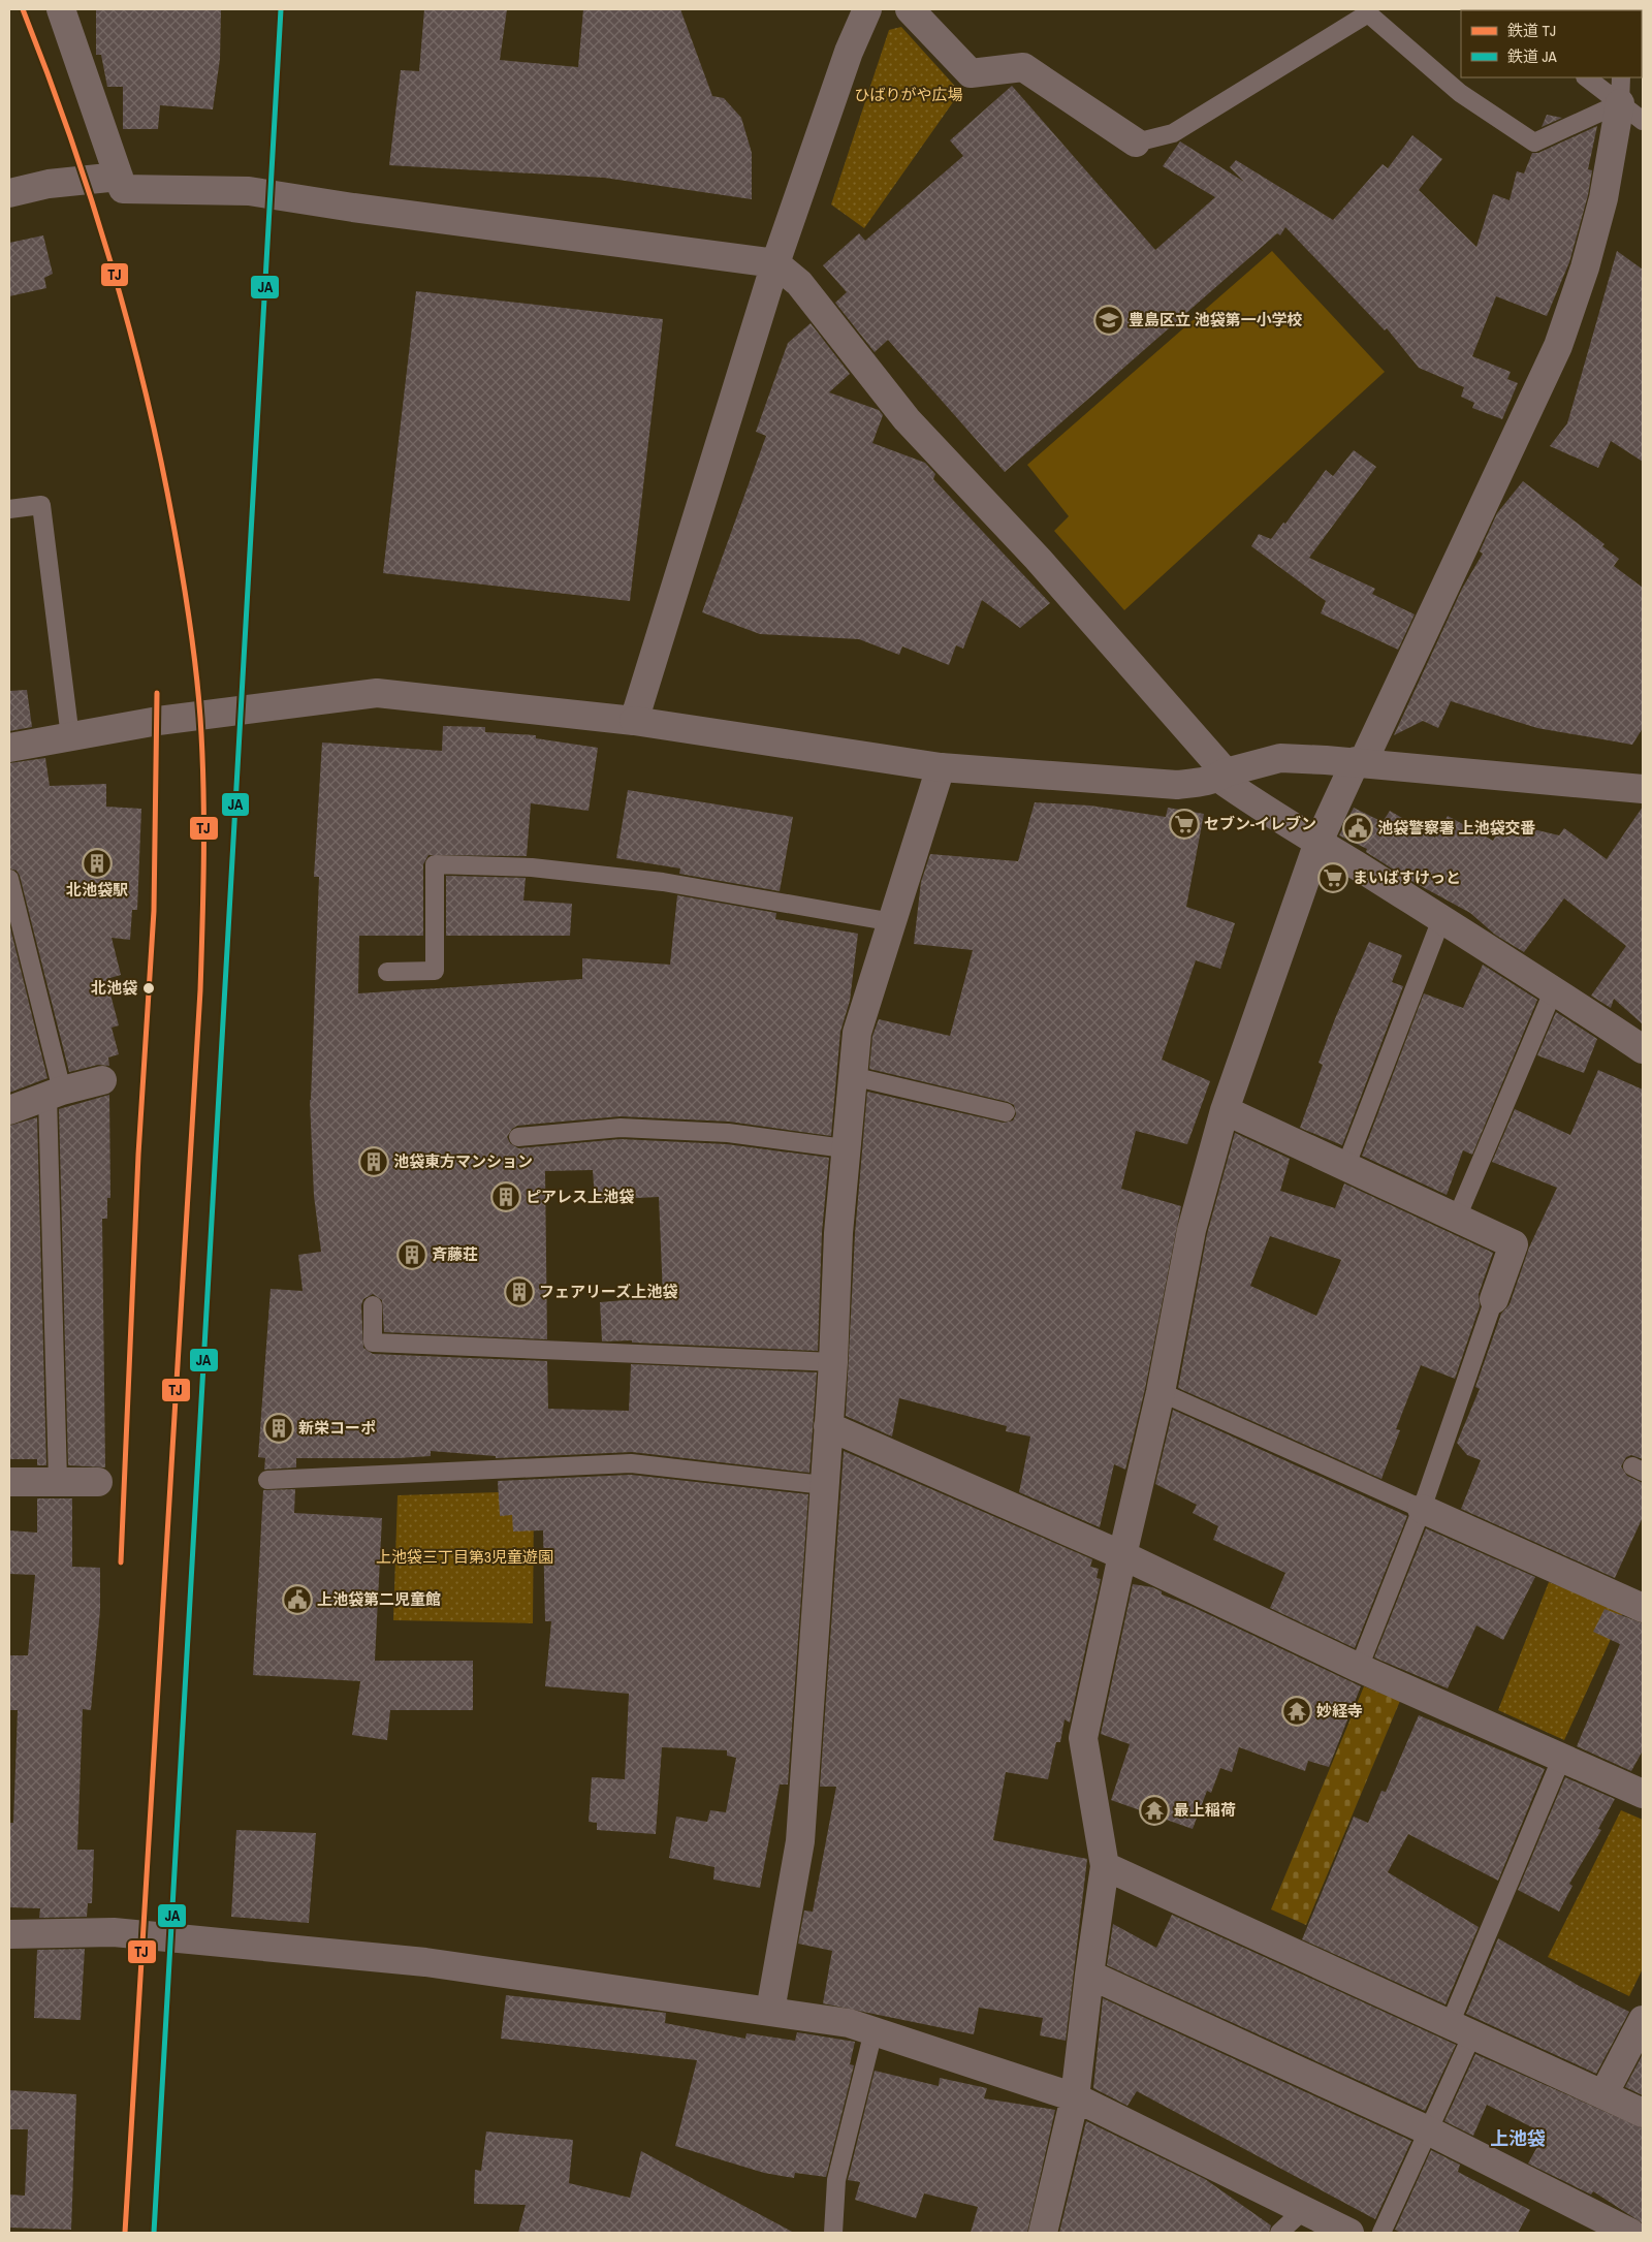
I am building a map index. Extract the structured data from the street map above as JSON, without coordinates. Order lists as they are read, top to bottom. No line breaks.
{"districts":["上池袋"],"parks":["ひばりがや広場","上池袋三丁目第3児童遊園"],"places":{"school or university":["豊島区立 池袋第一小学校"],"supermarket":["セブン-イレブン","まいばすけっと"],"public building":["池袋警察署 上池袋交番","上池袋第二児童館"],"building":["北池袋駅","池袋東方マンション","ピアレス上池袋","斉藤荘","フェアリーズ上池袋","新栄コーポ"],"other":["北池袋"],"temple":["妙経寺","最上稲荷"]},"lines":["rail line TJ","rail line JA"],"legend":["鉄道 TJ","鉄道 JA"]}
